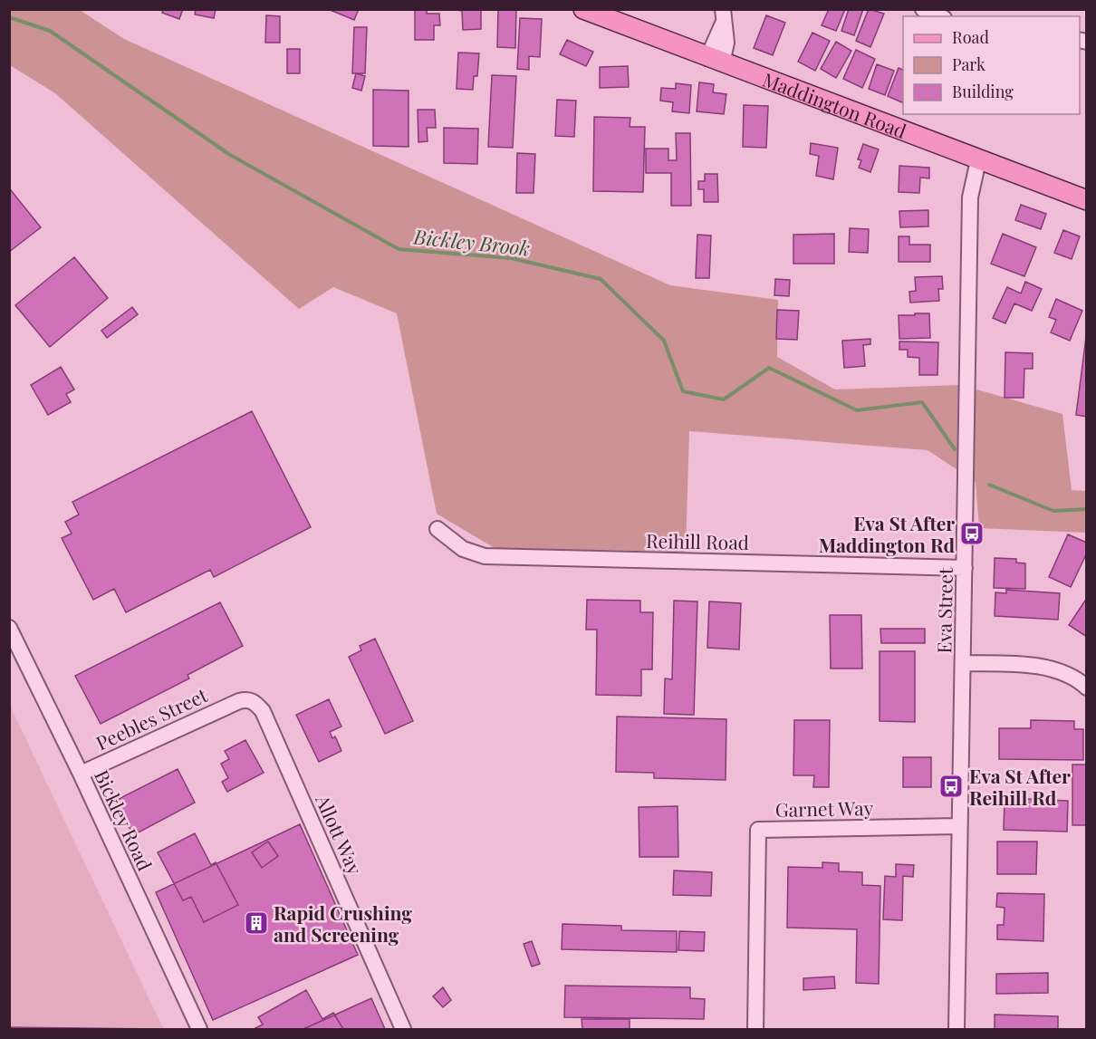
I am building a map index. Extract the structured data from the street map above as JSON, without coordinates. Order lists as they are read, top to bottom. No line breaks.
{"streets":{"main road":["Maddington Road"],"street":["Reihill Road","Eva Street","Peebles Street","Garnet Way","Bickley Road","Allott Way"]},"crossings":[["Maddington Road","Eva Street"],["Reihill Road","Eva Street"],["Eva Street","Garnet Way"],["Peebles Street","Bickley Road"],["Peebles Street","Allott Way"]],"water":["Bickley Brook"],"places":{"bus stop":["Eva St After Maddington Rd","Eva St After Reihill Rd"],"building":["Rapid Crushing and Screening"]},"legend":["Road","Park","Building"]}
